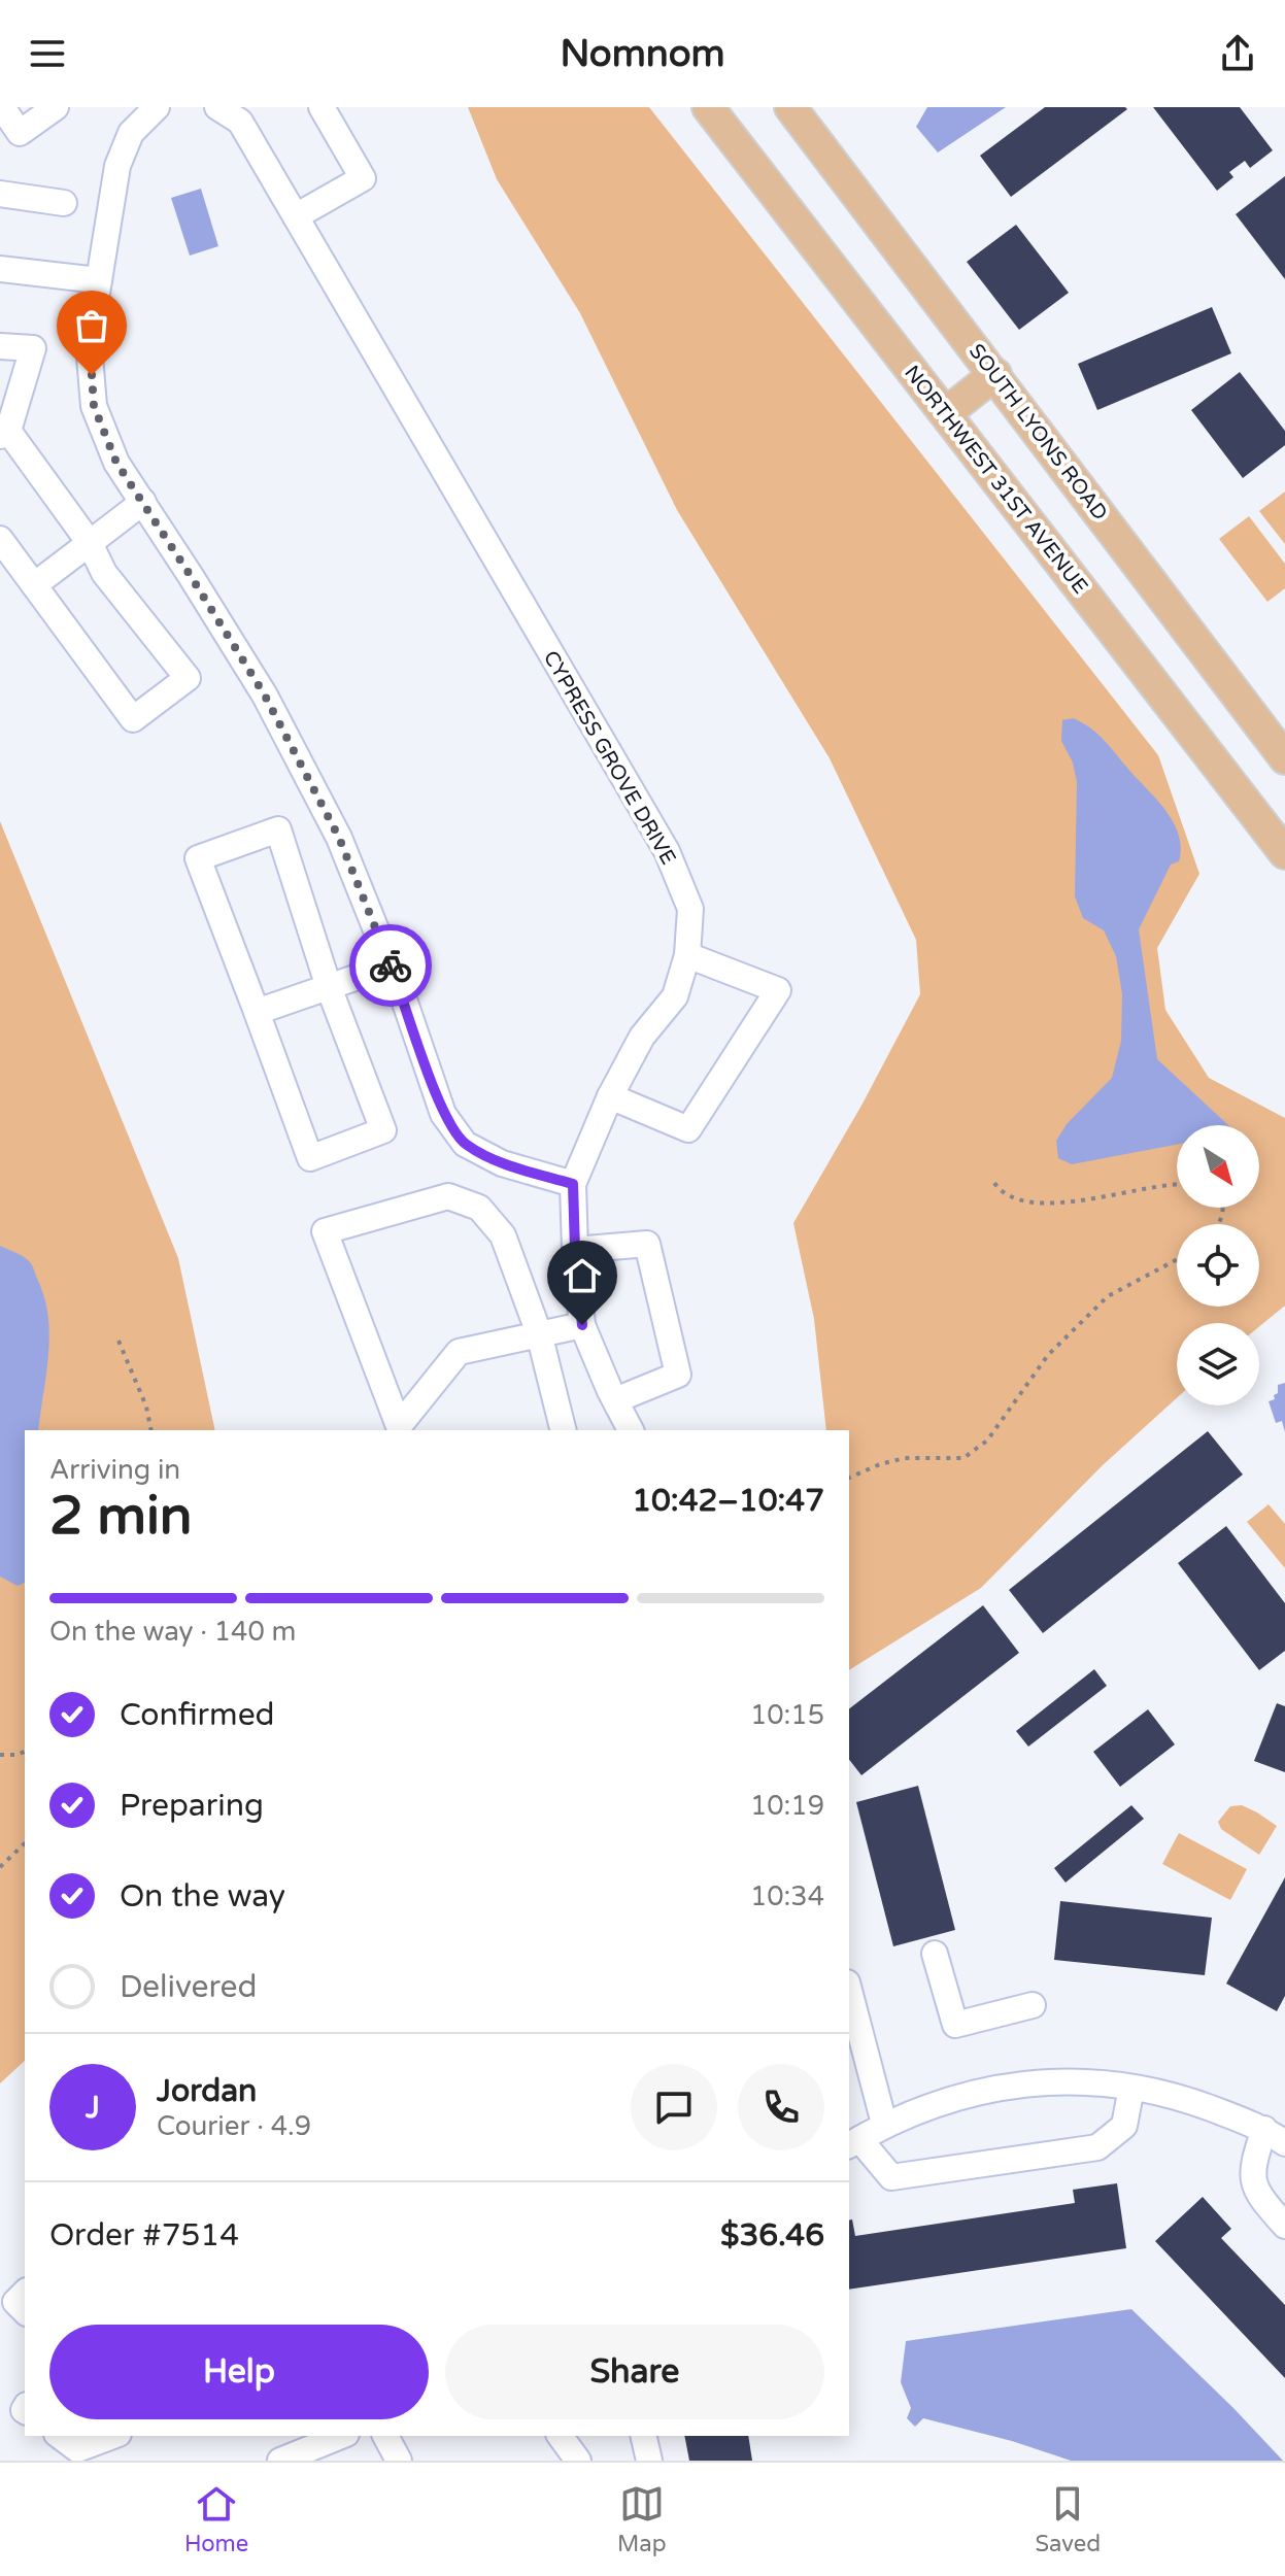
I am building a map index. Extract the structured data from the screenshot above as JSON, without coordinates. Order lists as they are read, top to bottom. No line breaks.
{"streets":{"main road":["SOUTH LYONS ROAD","NORTHWEST 31ST AVENUE"],"street":["CYPRESS GROVE DRIVE"]},"north":"bottom right","page":{"header":"Nomnom","heading":["2 min","Arriving in","10:42–10:47"],"panel":["Jordan","Courier · 4.9","Order #7514","$36.46"],"bar":"On the way · 140 m","list":[["Confirmed","10:15"],["Preparing","10:19"],["On the way","10:34"],"Delivered"],"round":"J","buttons":["Help","Share"],"tabs":["Home","Map","Saved"]}}
